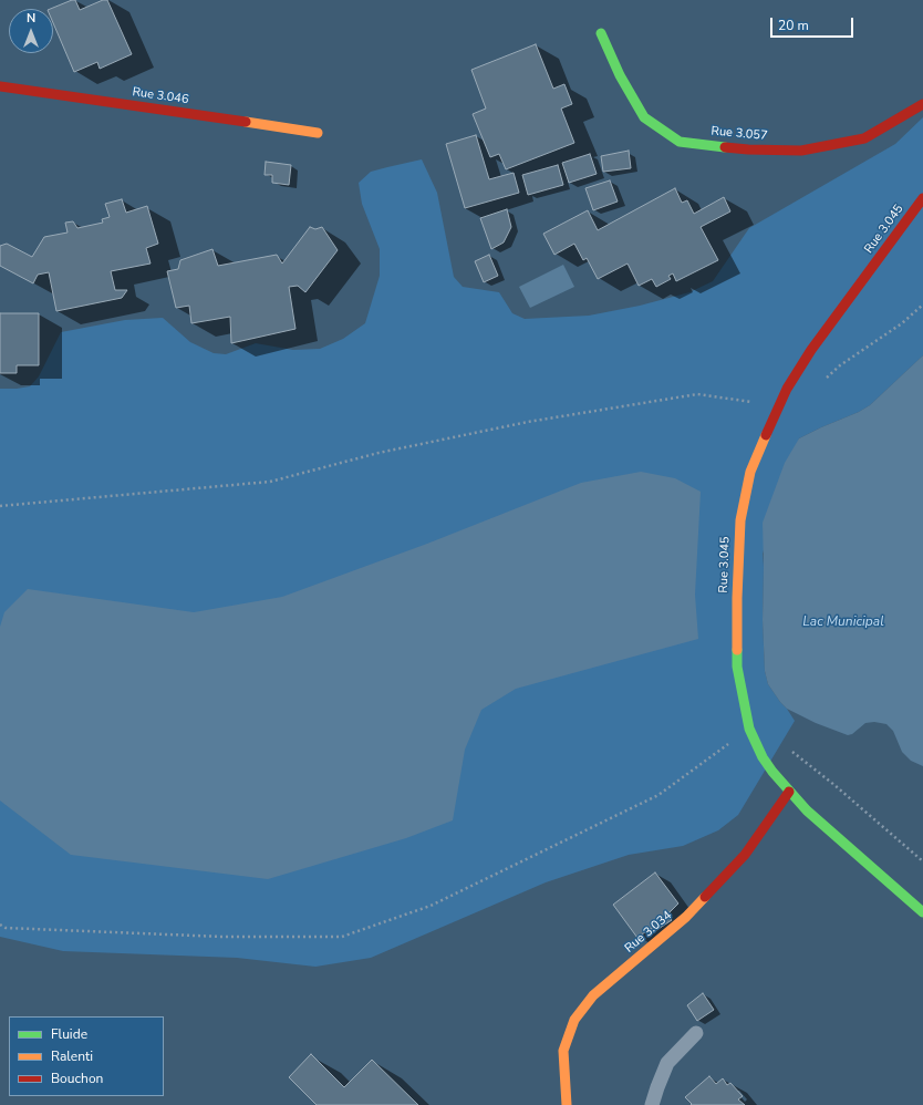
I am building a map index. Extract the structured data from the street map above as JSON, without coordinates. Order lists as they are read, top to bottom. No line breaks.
{"streets":{"street":["Rue 3.046","Rue 3.057","Rue 3.045","Rue 3.034"]},"crossings":[["Rue 3.045","Rue 3.034"]],"water":["Lac Municipal"],"legend":["Fluide","Ralenti","Bouchon"],"scale_bar":"20 m","north":"top"}
